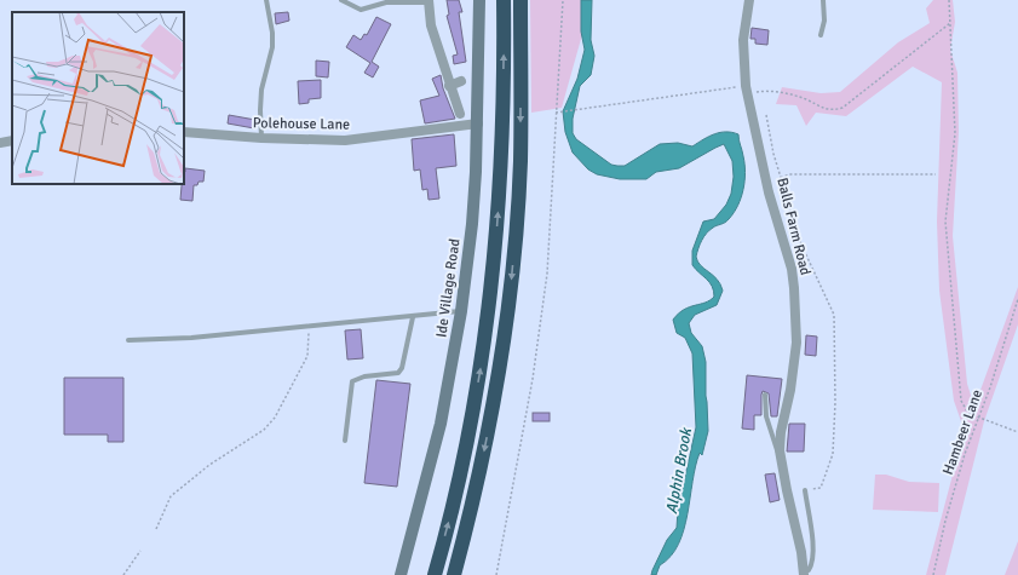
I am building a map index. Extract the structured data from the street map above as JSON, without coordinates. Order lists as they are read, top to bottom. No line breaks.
{"streets":{"street":["Polehouse Lane","Balls Farm Road","Ide Village Road"],"path":["Hambeer Lane"]},"crossings":[["Polehouse Lane","Ide Village Road"]],"water":["Alphin Brook"]}
